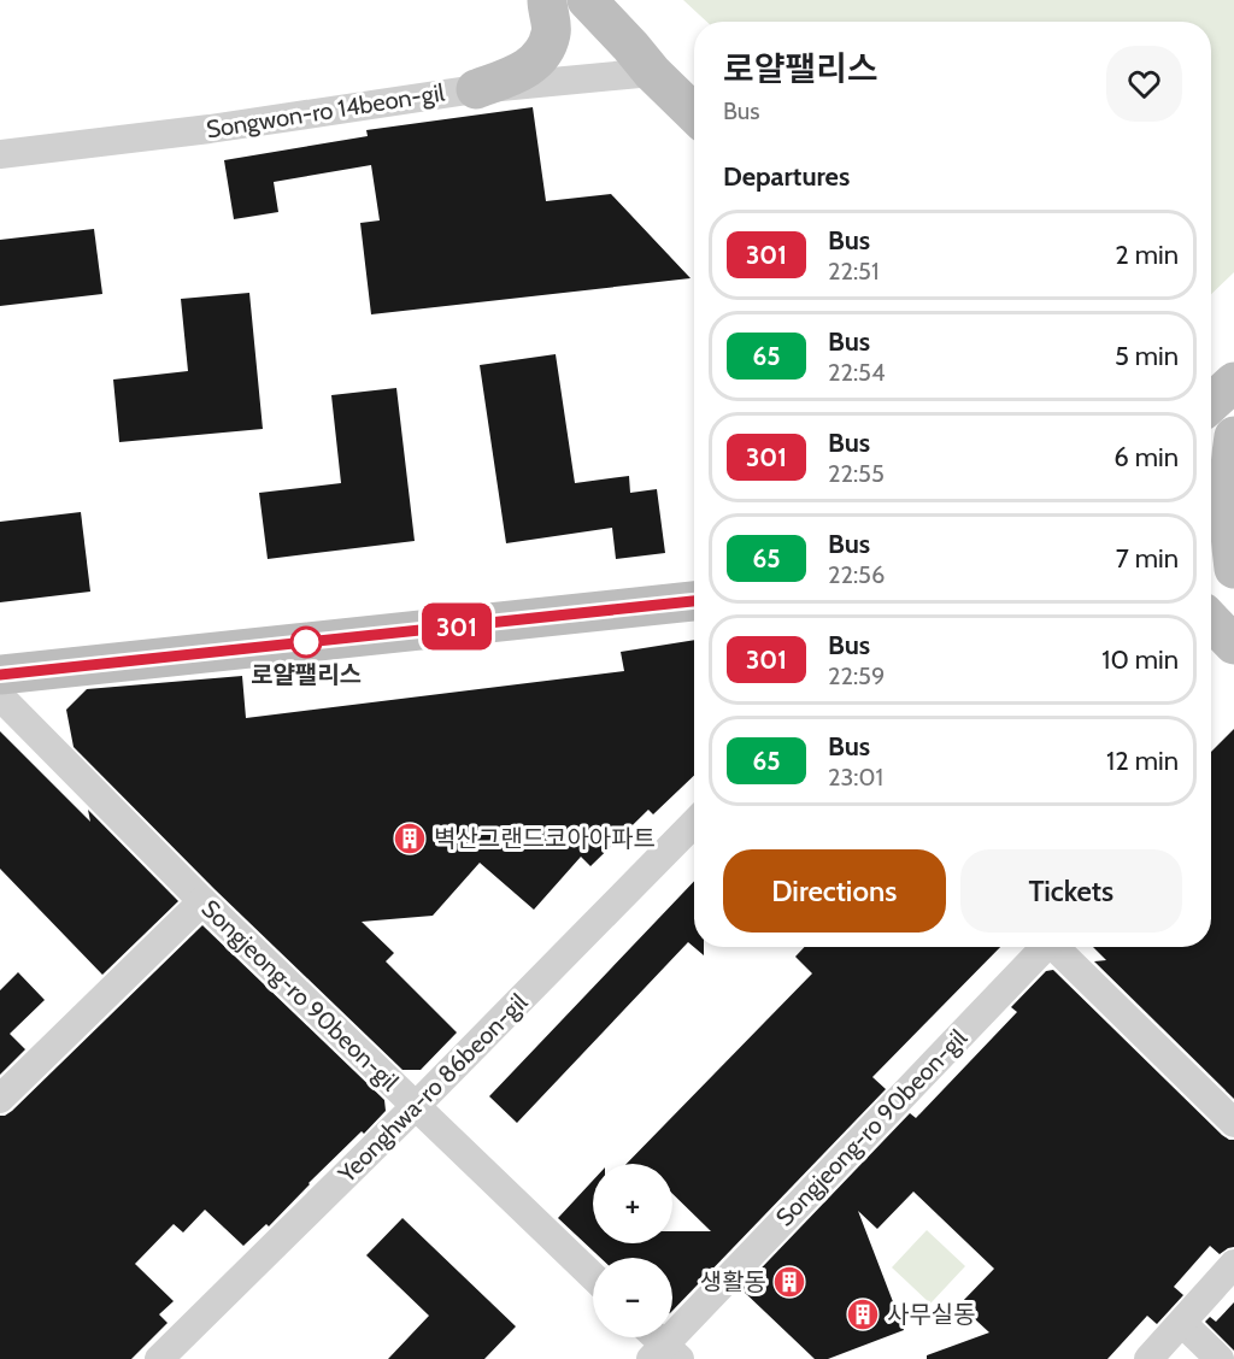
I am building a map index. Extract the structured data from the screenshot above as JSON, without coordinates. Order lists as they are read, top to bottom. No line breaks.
{"streets":{"street":["Songwon-ro 14beon-gil","Songjeong-ro 90beon-gil","Yeonghwa-ro 86beon-gil"]},"crossings":[["Songjeong-ro 90beon-gil","Yeonghwa-ro 86beon-gil"]],"places":{"other":["로얄팰리스"],"building":["벽산그랜드코아아파트","생활동","사무실동"]},"lines":["bus line 301"],"page":{"on_map":"301","heading":[["로얄팰리스","Bus"],"Departures"],"list":[{"mark":"301","name":"Bus","note":"22:51","value":"2 min"},{"mark":"65","name":"Bus","note":"22:54","value":"5 min"},{"mark":"301","name":"Bus","note":"22:55","value":"6 min"},{"mark":"65","name":"Bus","note":"22:56","value":"7 min"},{"mark":"301","name":"Bus","note":"22:59","value":"10 min"},{"mark":"65","name":"Bus","note":"23:01","value":"12 min"}],"buttons":["Directions","Tickets"],"map_buttons":["+","−"]}}
